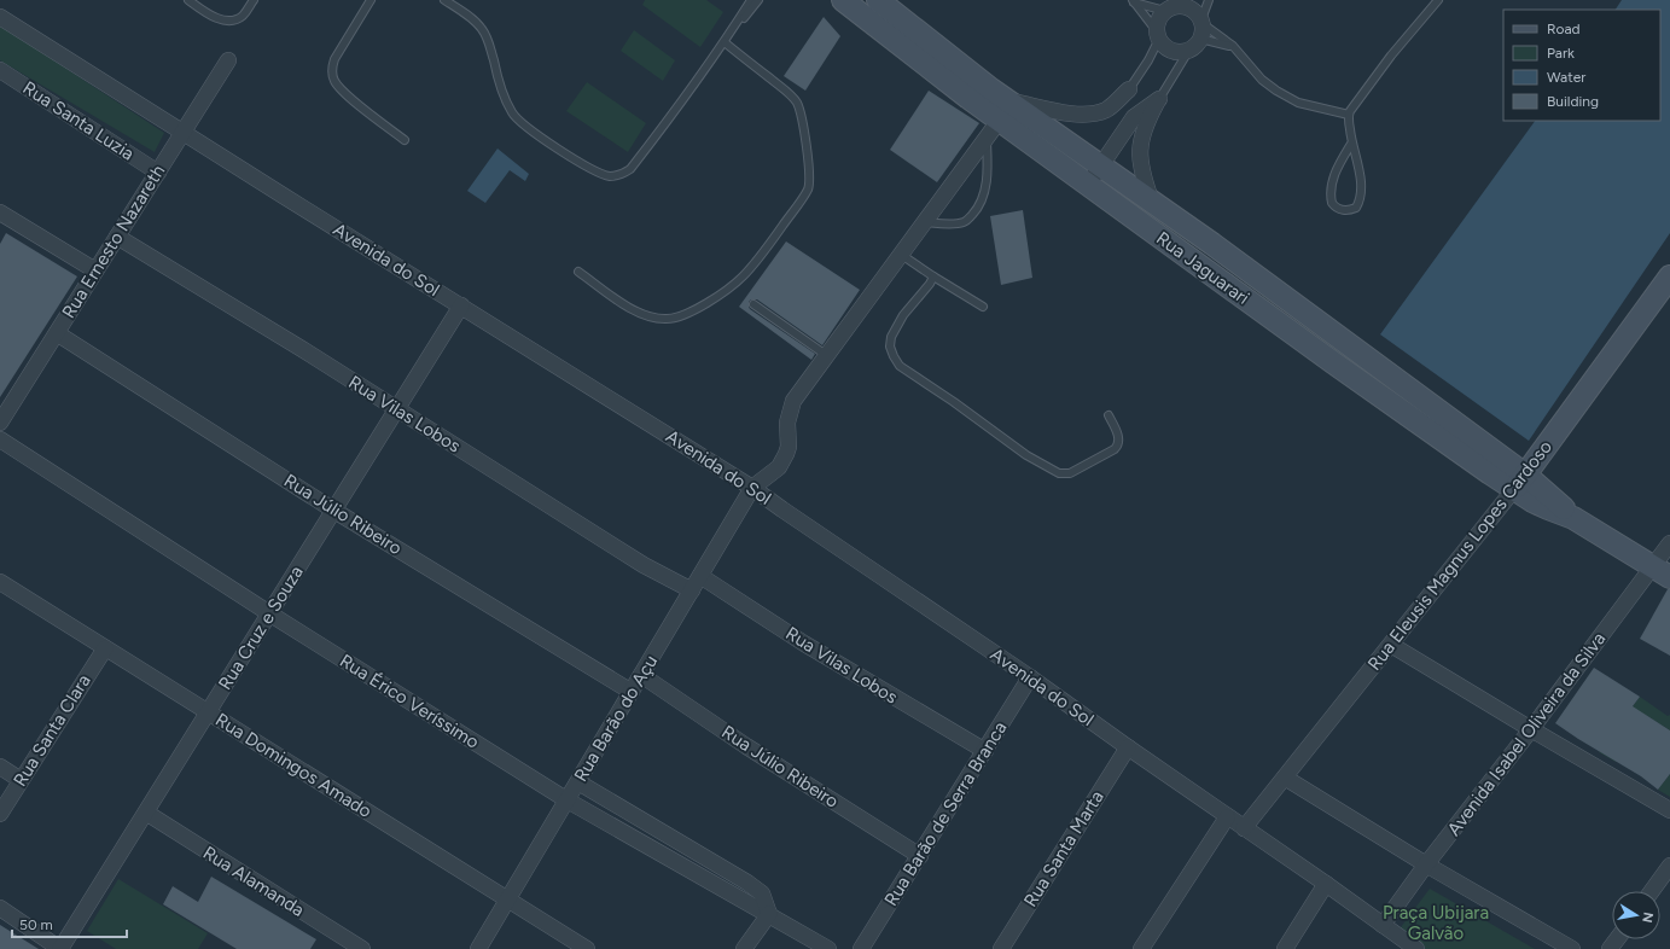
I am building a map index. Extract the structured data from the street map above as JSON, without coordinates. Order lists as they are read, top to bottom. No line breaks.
{"streets":{"main road":["Rua Jaguarari","Rua Eleusis Magnus Lopes Cardoso"],"street":["Rua Santa Luzia","Rua Ernesto Nazareth","Avenida do Sol","Rua Vilas Lobos","Rua Júlio Ribeiro","Rua Cruz e Souza","Rua Érico Veríssimo","Rua Barão do Açu","Rua Santa Clara","Avenida Isabel Oliveira da Silva","Rua Domingos Amado","Rua Barão de Serra Branca","Rua Santa Marta","Rua Alamanda"]},"crossings":[["Rua Santa Luzia","Rua Ernesto Nazareth"],["Rua Ernesto Nazareth","Avenida do Sol"],["Rua Ernesto Nazareth","Rua Vilas Lobos"],["Rua Ernesto Nazareth","Rua Júlio Ribeiro"],["Avenida do Sol","Rua Eleusis Magnus Lopes Cardoso"],["Avenida do Sol","Rua Cruz e Souza"],["Avenida do Sol","Rua Barão do Açu"],["Avenida do Sol","Avenida Isabel Oliveira da Silva"],["Avenida do Sol","Rua Barão de Serra Branca"],["Avenida do Sol","Rua Santa Marta"],["Rua Jaguarari","Rua Eleusis Magnus Lopes Cardoso"],["Rua Jaguarari","Avenida Isabel Oliveira da Silva"],["Rua Vilas Lobos","Rua Cruz e Souza"],["Rua Vilas Lobos","Rua Barão do Açu"],["Rua Vilas Lobos","Rua Barão de Serra Branca"],["Rua Júlio Ribeiro","Rua Cruz e Souza"],["Rua Júlio Ribeiro","Rua Barão do Açu"],["Rua Júlio Ribeiro","Rua Barão de Serra Branca"],["Rua Cruz e Souza","Rua Érico Veríssimo"],["Rua Cruz e Souza","Rua Domingos Amado"],["Rua Cruz e Souza","Rua Alamanda"],["Rua Érico Veríssimo","Rua Barão do Açu"],["Rua Barão do Açu","Rua Domingos Amado"],["Rua Santa Clara","Rua Domingos Amado"]],"parks":["Praça Ubijara Galvão"],"legend":["Road","Park","Water","Building"],"scale_bar":"50 m","north":"right"}
